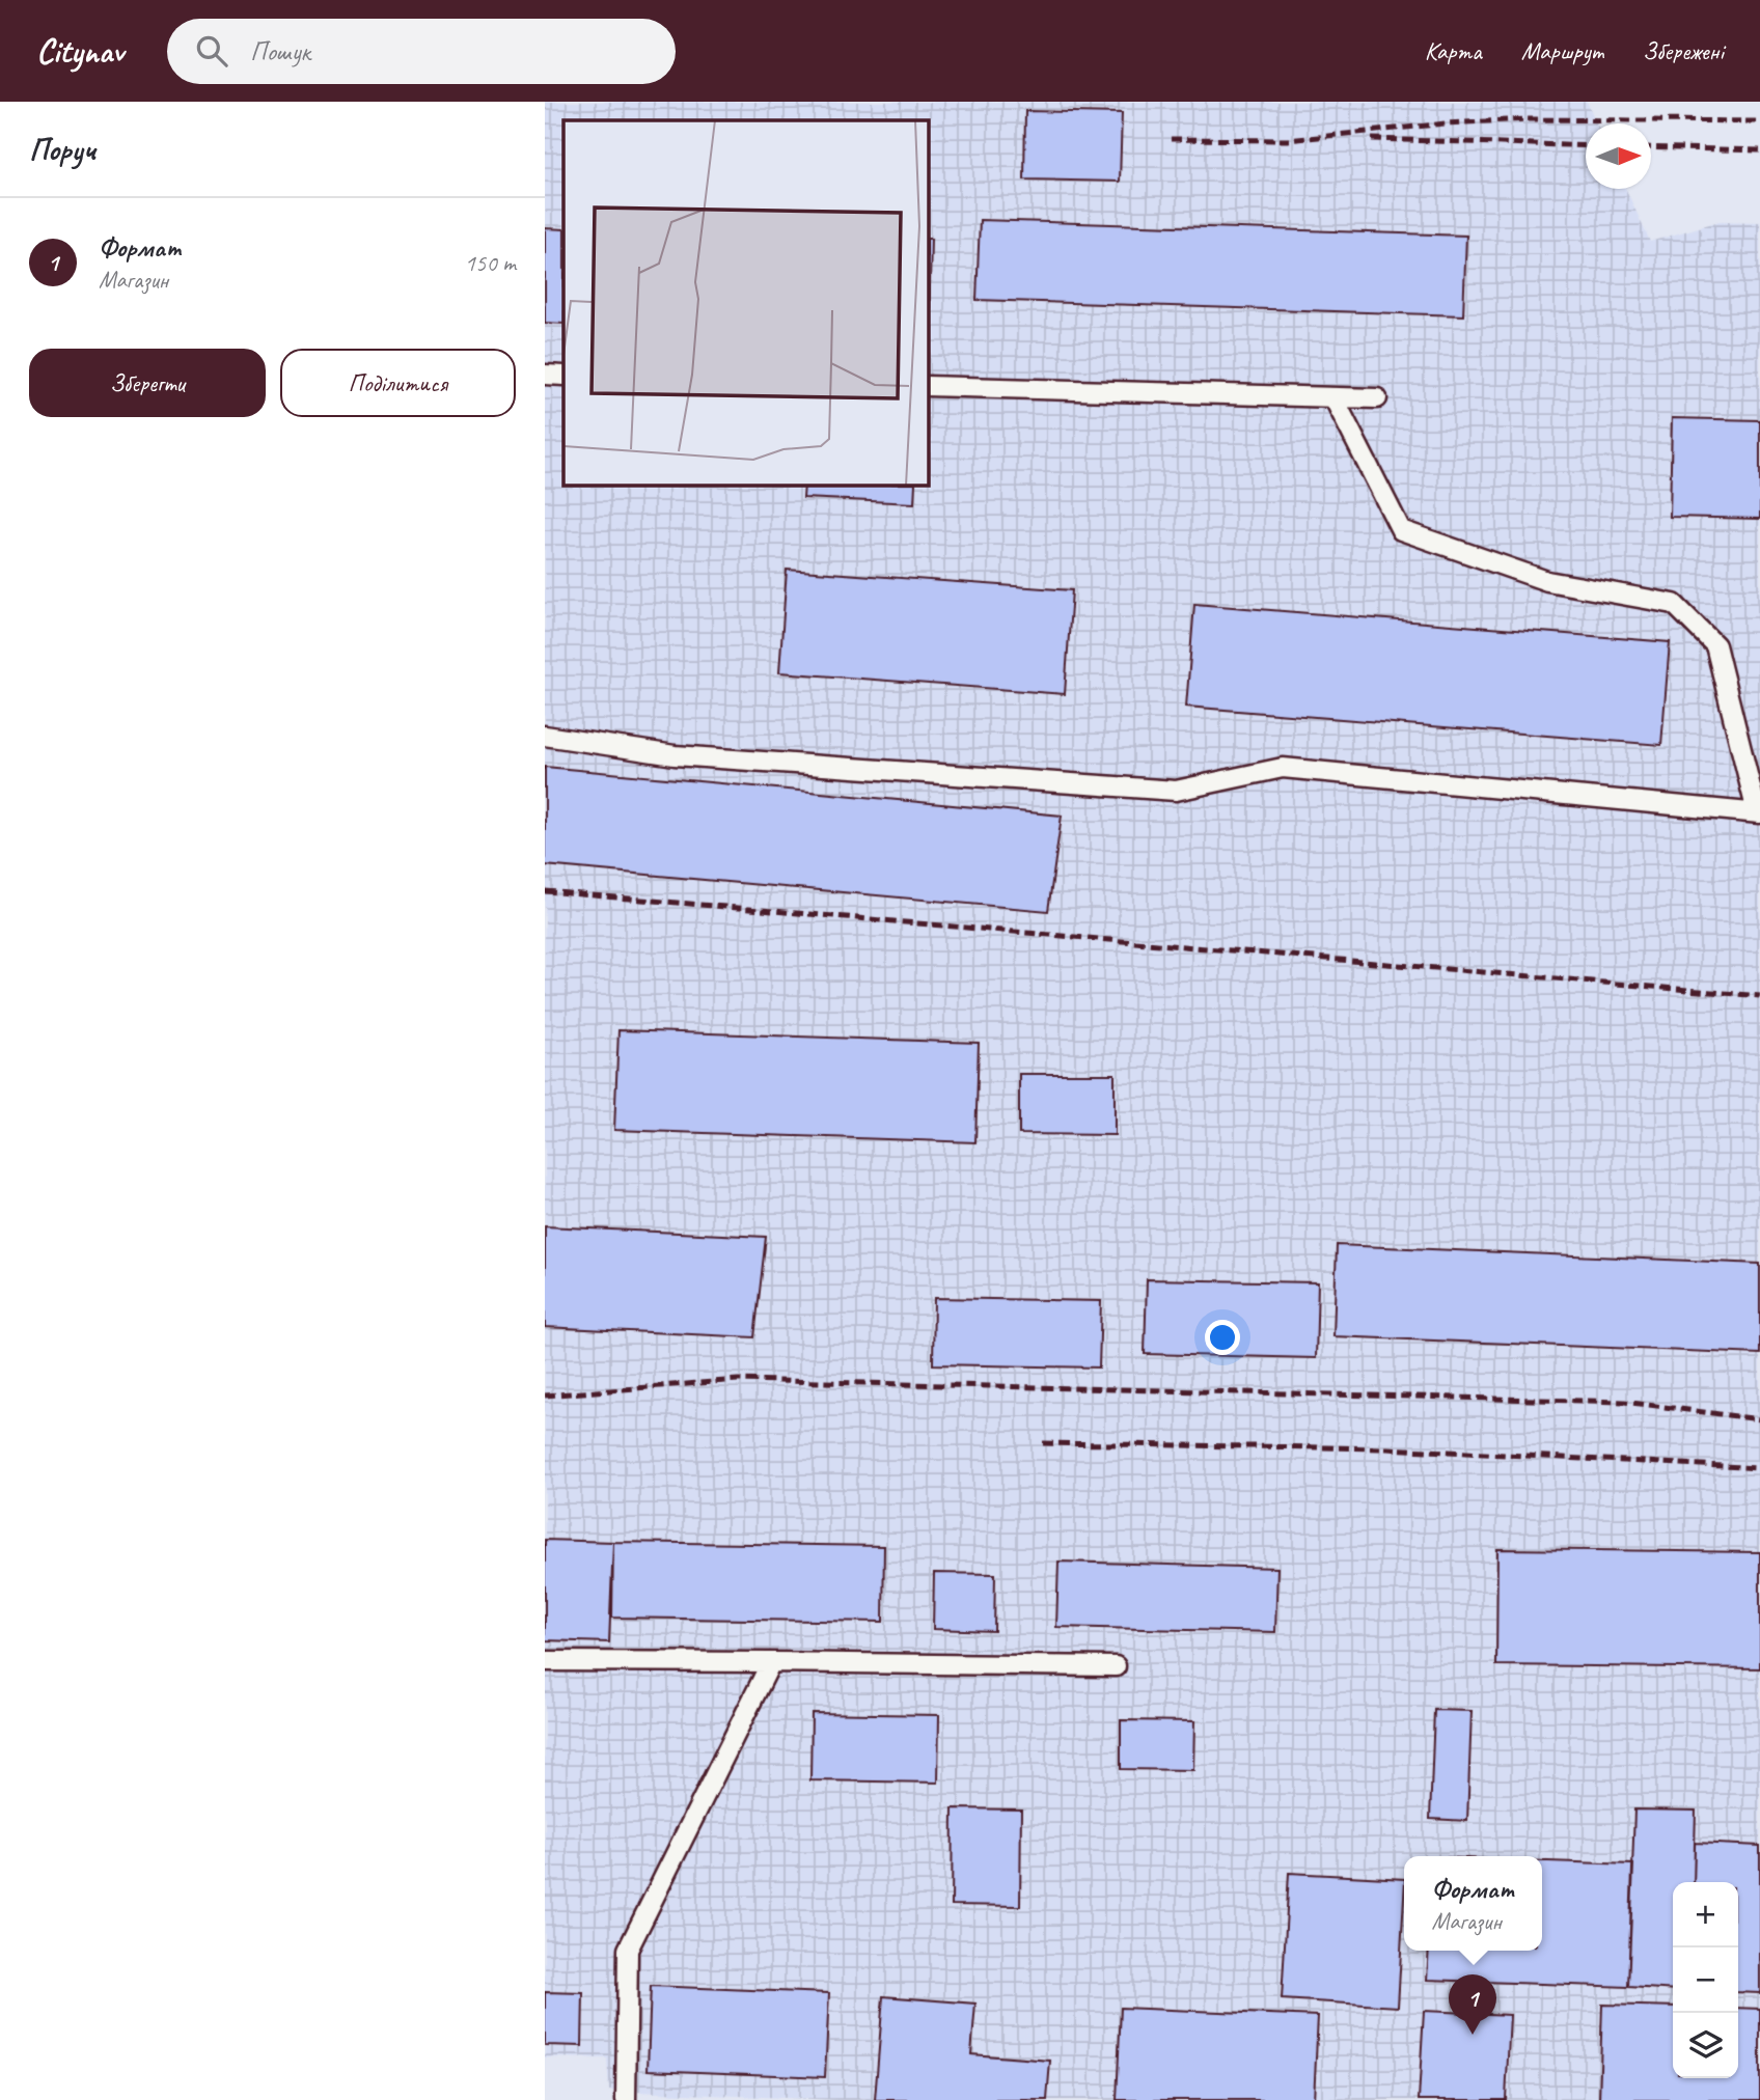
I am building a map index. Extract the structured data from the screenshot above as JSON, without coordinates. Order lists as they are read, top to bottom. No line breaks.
{"north":"right","page":{"header":"Citynav","search":"Пошук","nav":["Карта","Маршрут","Збережені"],"heading":"Поруч","list":[{"mark":"1","name":"Формат","note":"Магазин","value":"150 m"}],"buttons":["Зберегти","Поділитися"],"popup":["Формат","Магазин"],"map_buttons":["+","−"],"pins":"1"}}
